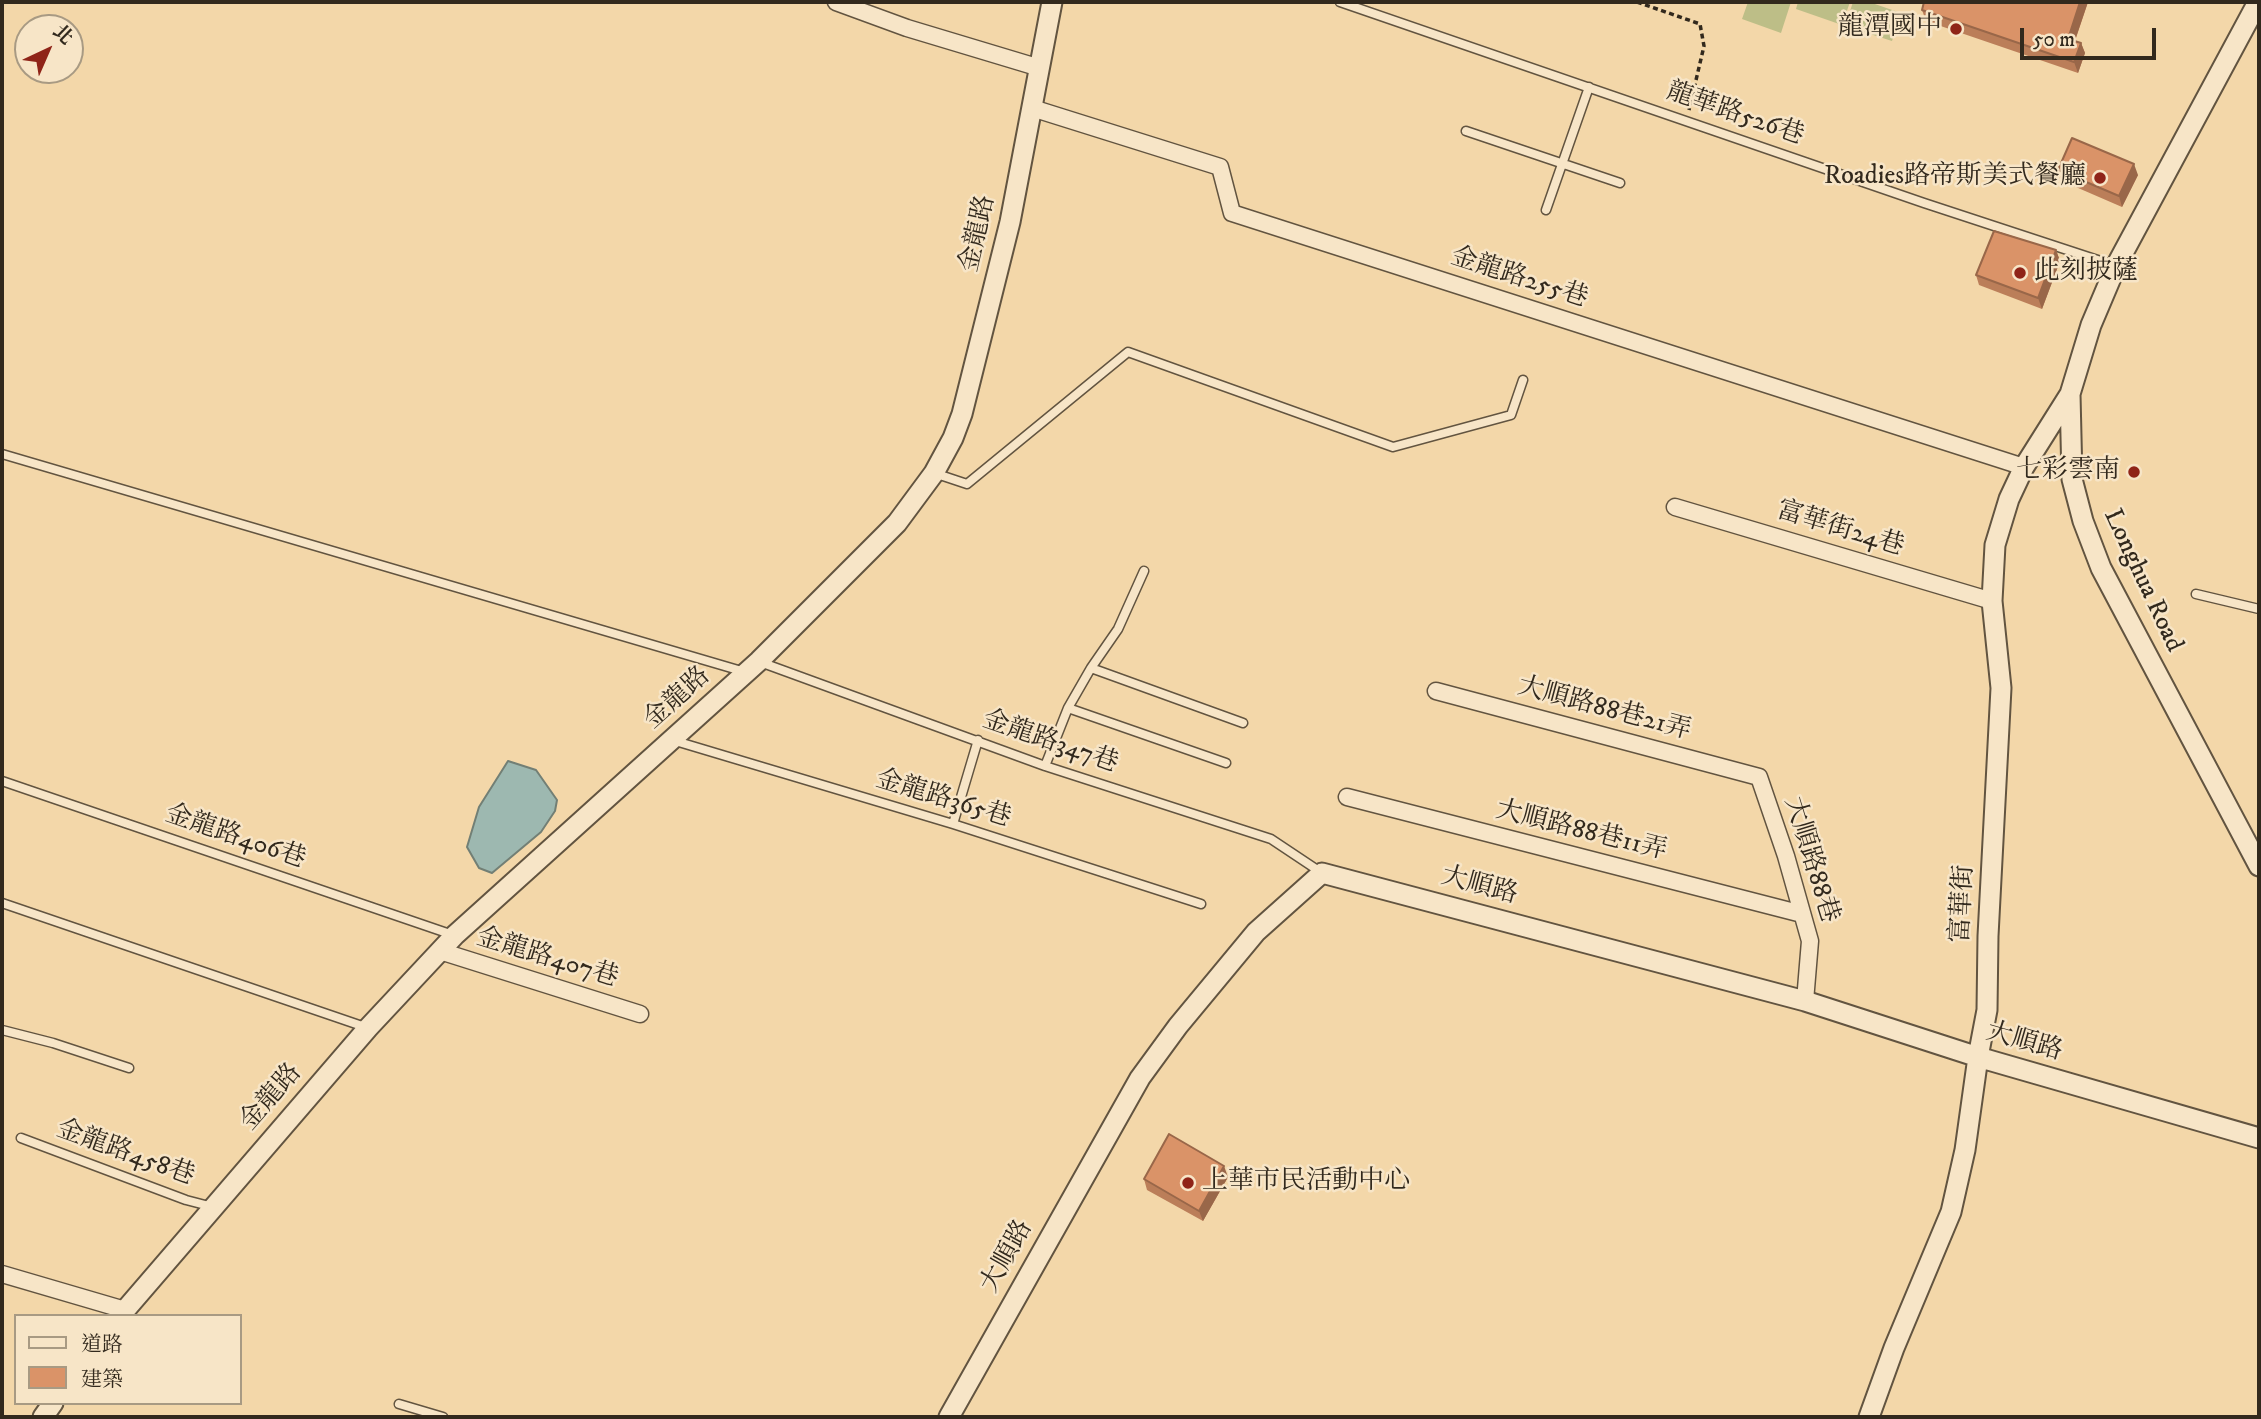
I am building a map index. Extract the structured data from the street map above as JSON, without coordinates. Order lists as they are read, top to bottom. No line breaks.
{"streets":{"street":["金龍路","金龍路255巷","富華街24巷","Longhua Road","大順路88巷21弄","大順路88巷11弄","大順路88巷","大順路","富華街","金龍路407巷"],"lane":["龍華路526巷","金龍路347巷","金龍路365巷","金龍路406巷","金龍路458巷"]},"crossings":[["龍華路526巷","Longhua Road"],["金龍路","金龍路255巷"],["金龍路","金龍路347巷"],["金龍路","金龍路365巷"],["金龍路","金龍路406巷"],["金龍路","金龍路407巷"],["金龍路","金龍路458巷"],["金龍路255巷","富華街"],["富華街24巷","富華街"],["Longhua Road","富華街"],["大順路88巷21弄","大順路88巷"],["金龍路347巷","大順路"],["大順路88巷11弄","大順路88巷"],["大順路88巷","大順路"],["大順路","富華街"]],"places":["龍潭國中","Roadies路帝斯美式餐廳","此刻披薩","七彩雲南","上華市民活動中心"],"legend":["道路","建築"],"scale_bar":"50 m","north":"top right"}
